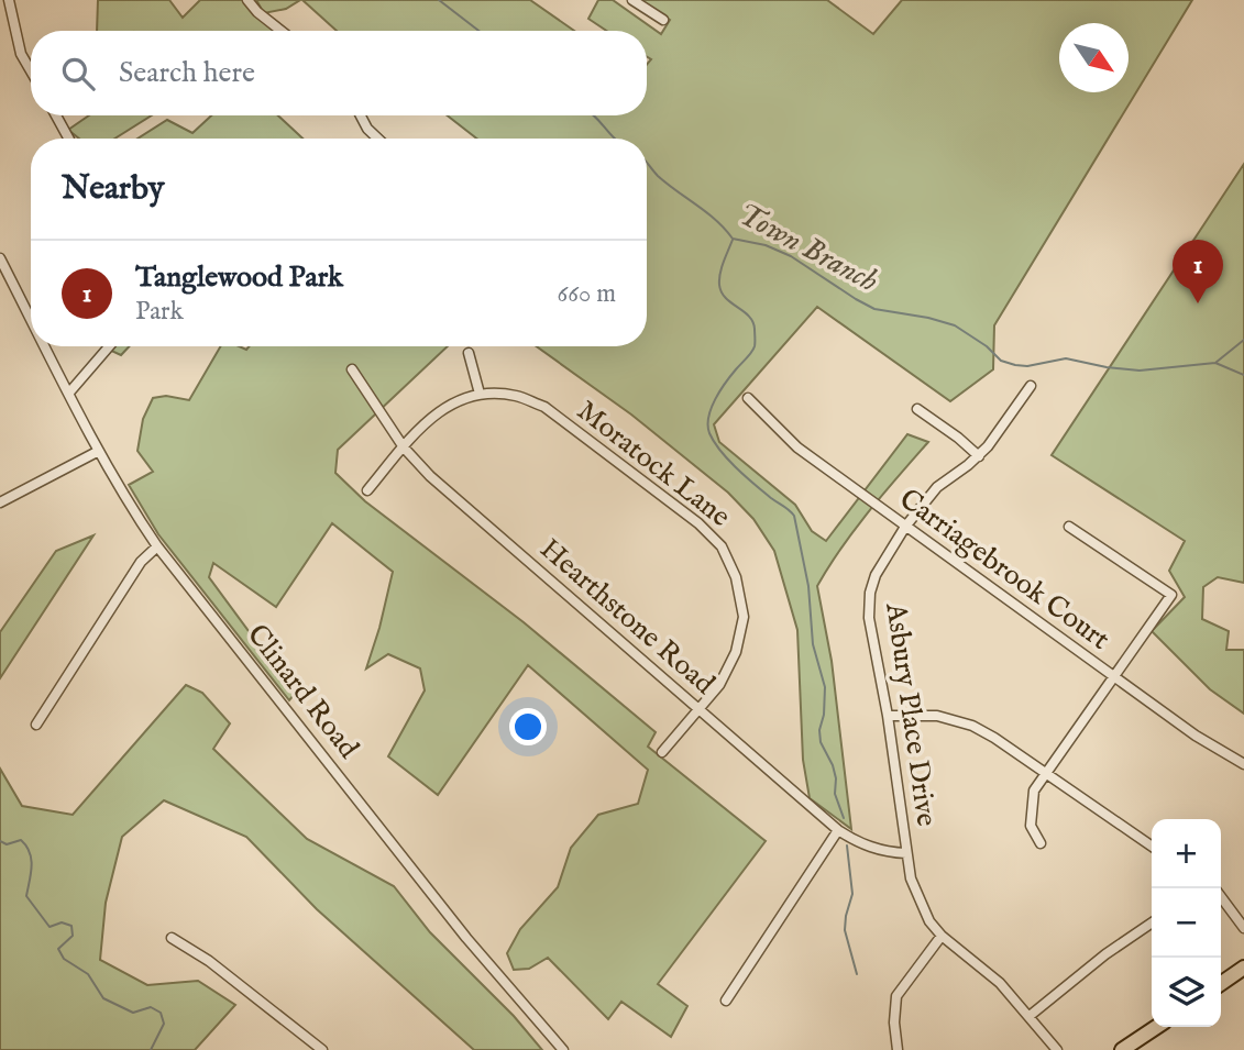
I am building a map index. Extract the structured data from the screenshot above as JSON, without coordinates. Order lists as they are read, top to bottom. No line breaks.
{"streets":{"street":["Moratock Lane","Carriagebrook Court","Hearthstone Road","Clinard Road","Asbury Place Drive"]},"crossings":[["Moratock Lane","Hearthstone Road"],["Carriagebrook Court","Asbury Place Drive"],["Hearthstone Road","Asbury Place Drive"]],"water":["Town Branch"],"north":"bottom right","page":{"search":"Search here","heading":"Nearby","list":[{"mark":"1","name":"Tanglewood Park","note":"Park","value":"660 m"}],"pins":"1","map_buttons":["+","−"]}}
